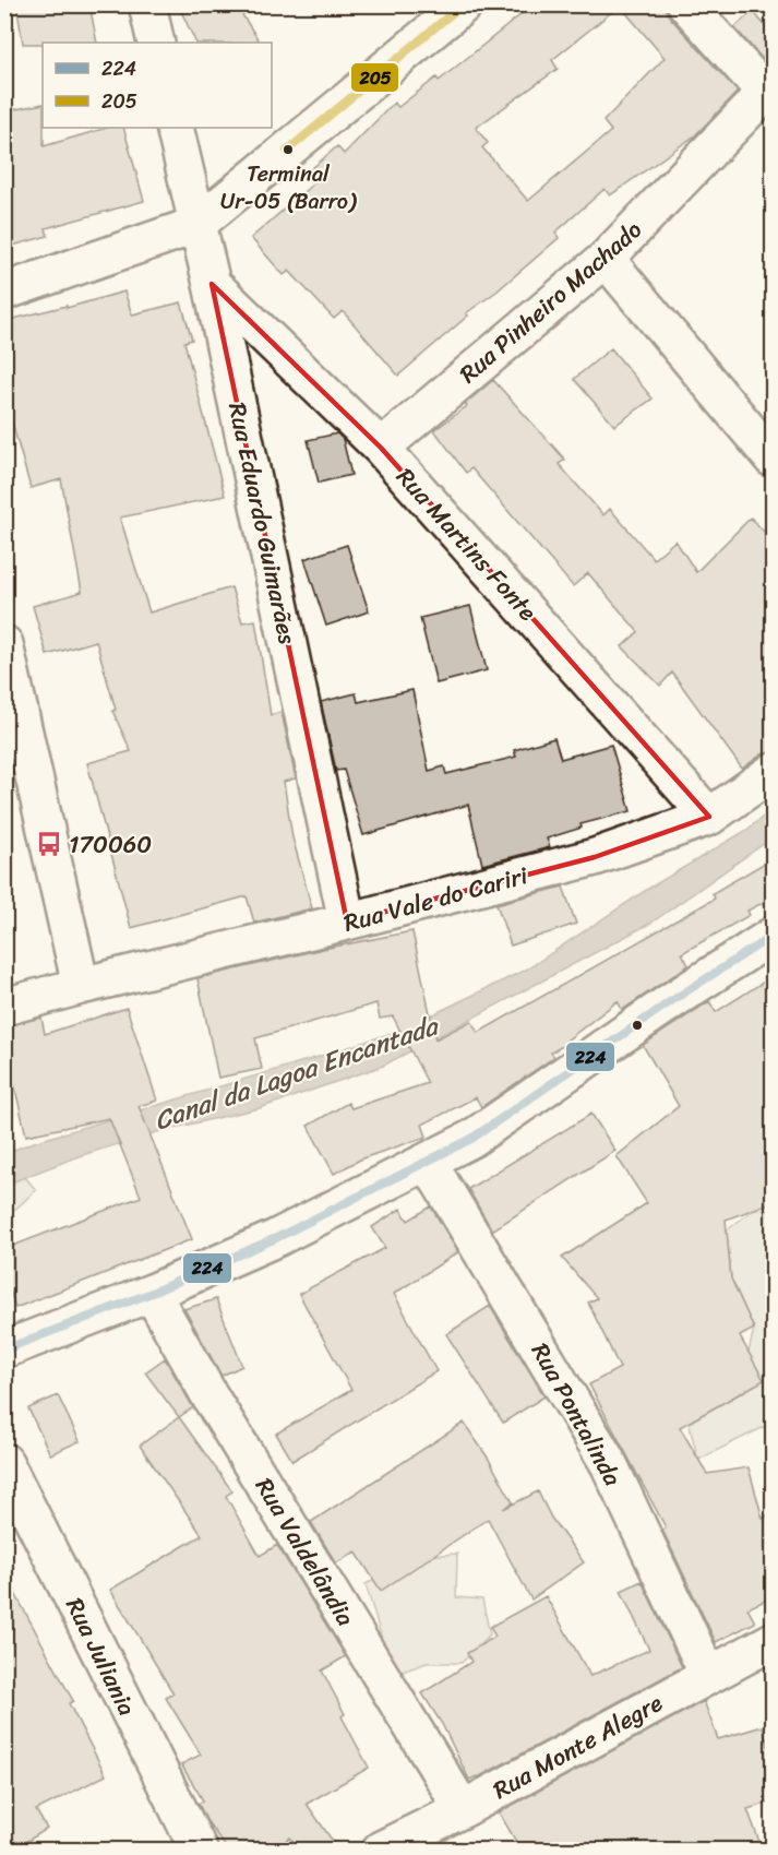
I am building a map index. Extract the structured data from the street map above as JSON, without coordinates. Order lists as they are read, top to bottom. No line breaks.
{"streets":{"street":["Rua Pinheiro Machado","Rua Eduardo Guimarães","Rua Martins Fonte","Rua Vale do Cariri","Rua Pontalinda","Rua Valdelândia","Rua Juliania","Rua Monte Alegre"]},"crossings":[["Rua Pinheiro Machado","Rua Martins Fonte"],["Rua Eduardo Guimarães","Rua Martins Fonte"],["Rua Eduardo Guimarães","Rua Vale do Cariri"],["Rua Martins Fonte","Rua Vale do Cariri"],["Rua Pontalinda","Rua Monte Alegre"],["Rua Valdelândia","Rua Monte Alegre"]],"water":["Canal da Lagoa Encantada"],"places":{"other":["Terminal Ur-05 (Barro)"],"bus stop":["170060"]},"lines":["transit line 205","transit line 224"],"legend":["224","205"]}
